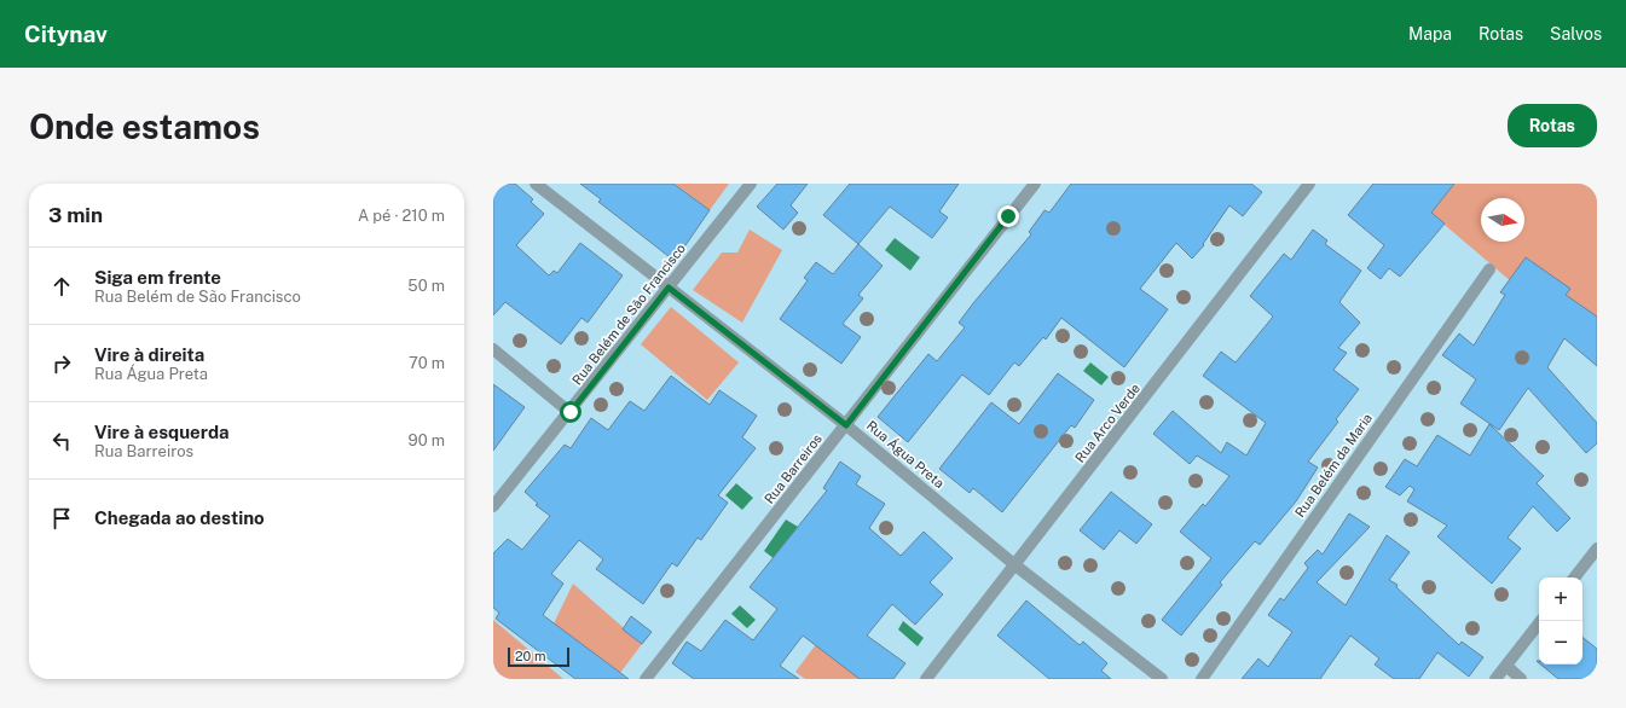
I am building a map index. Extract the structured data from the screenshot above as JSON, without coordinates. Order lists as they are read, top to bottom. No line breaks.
{"streets":{"street":["Rua Belém de São Francisco","Rua Arco Verde","Rua Água Preta","Rua Belém da Maria","Rua Barreiros"]},"crossings":[["Rua Belém de São Francisco","Rua Água Preta"],["Rua Arco Verde","Rua Água Preta"],["Rua Água Preta","Rua Barreiros"]],"scale_bar":"20 m","north":"right","page":{"header":"Citynav","nav":["Mapa","Rotas","Salvos"],"buttons":"Rotas","title":"Onde estamos","heading":["3 min","A pé · 210 m"],"list":[["Siga em frente","Rua Belém de São Francisco","50 m"],["Vire à direita","Rua Água Preta","70 m"],["Vire à esquerda","Rua Barreiros","90 m"],"Chegada ao destino"],"map_buttons":["+","−"],"scale":"20 m"}}
